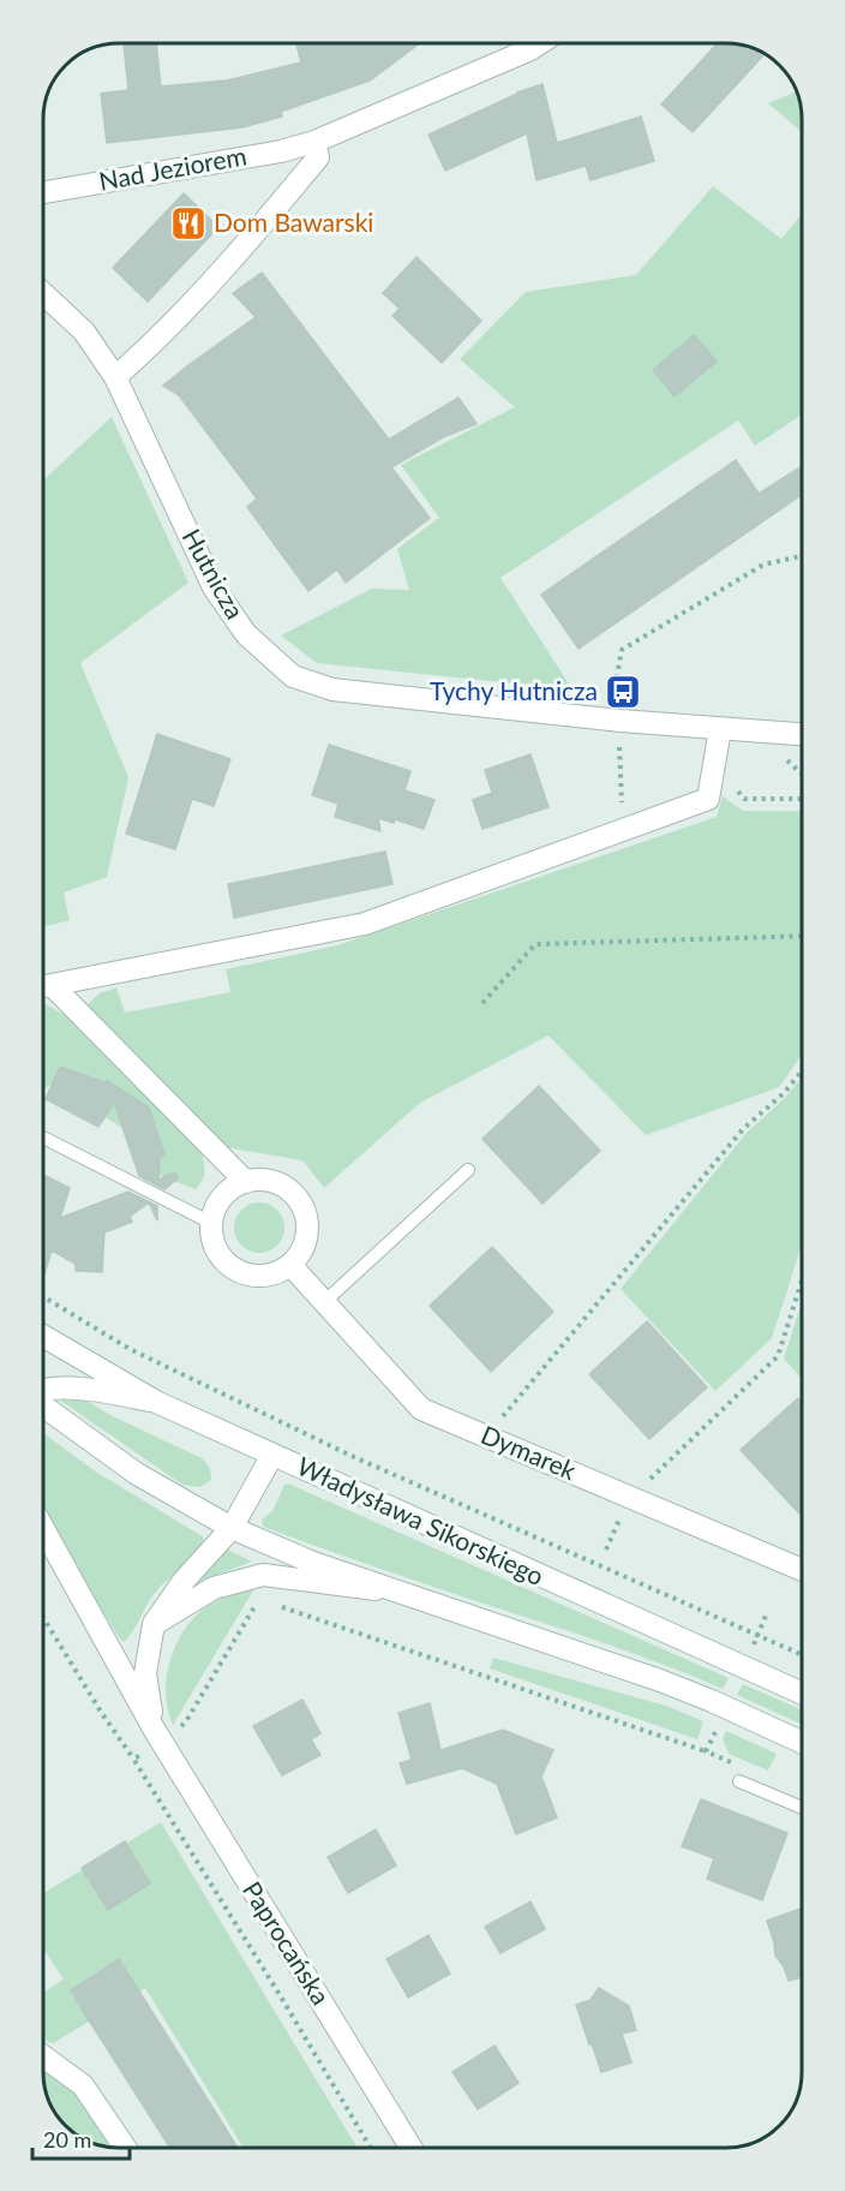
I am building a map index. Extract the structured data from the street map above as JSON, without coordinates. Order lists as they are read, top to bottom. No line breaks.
{"streets":{"street":["Nad Jeziorem","Hutnicza","Dymarek","Władysława Sikorskiego","Paprocańska"]},"crossings":[["Władysława Sikorskiego","Paprocańska"]],"places":{"restaurant":["Dom Bawarski"],"bus stop":["Tychy Hutnicza"]},"scale_bar":"20 m"}
